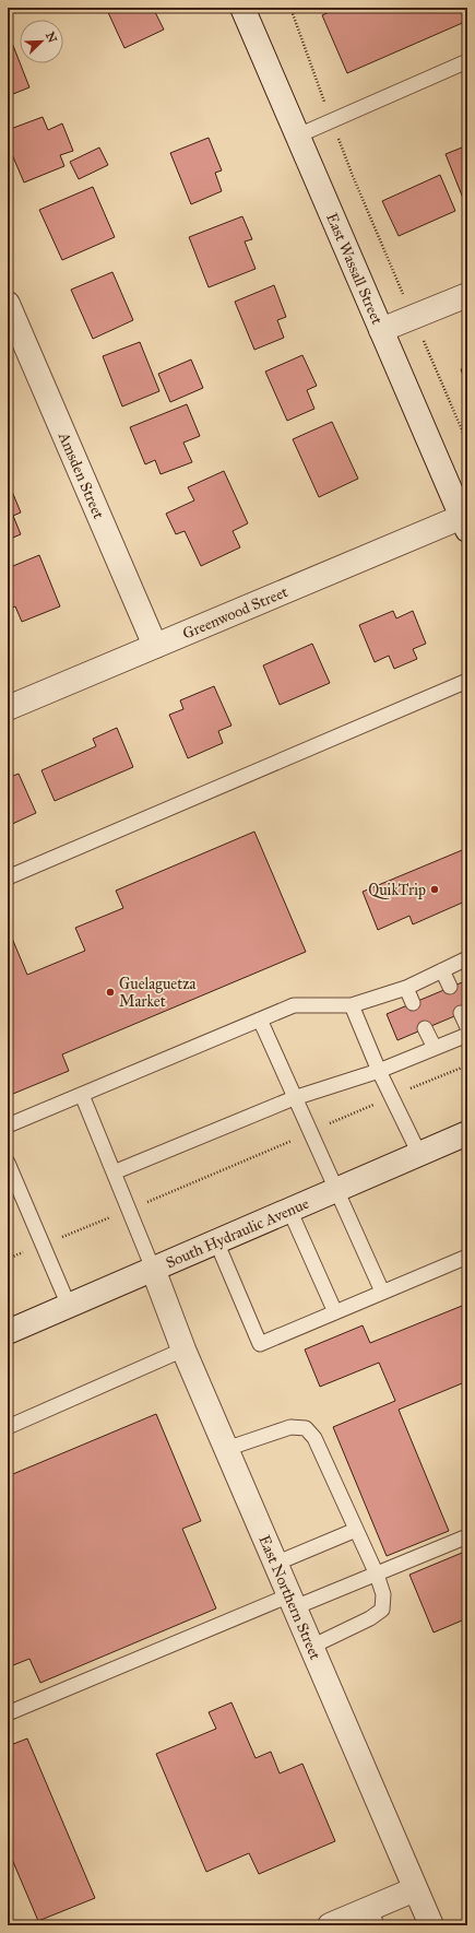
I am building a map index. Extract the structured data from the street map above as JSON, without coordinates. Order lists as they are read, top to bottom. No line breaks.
{"streets":{"street":["East Wassall Street","Amsden Street","Greenwood Street","South Hydraulic Avenue","East Northern Street"]},"crossings":[["East Wassall Street","Greenwood Street"],["Amsden Street","Greenwood Street"],["South Hydraulic Avenue","East Northern Street"]],"places":["QuikTrip","Guelaguetza Market"],"north":"top right"}
